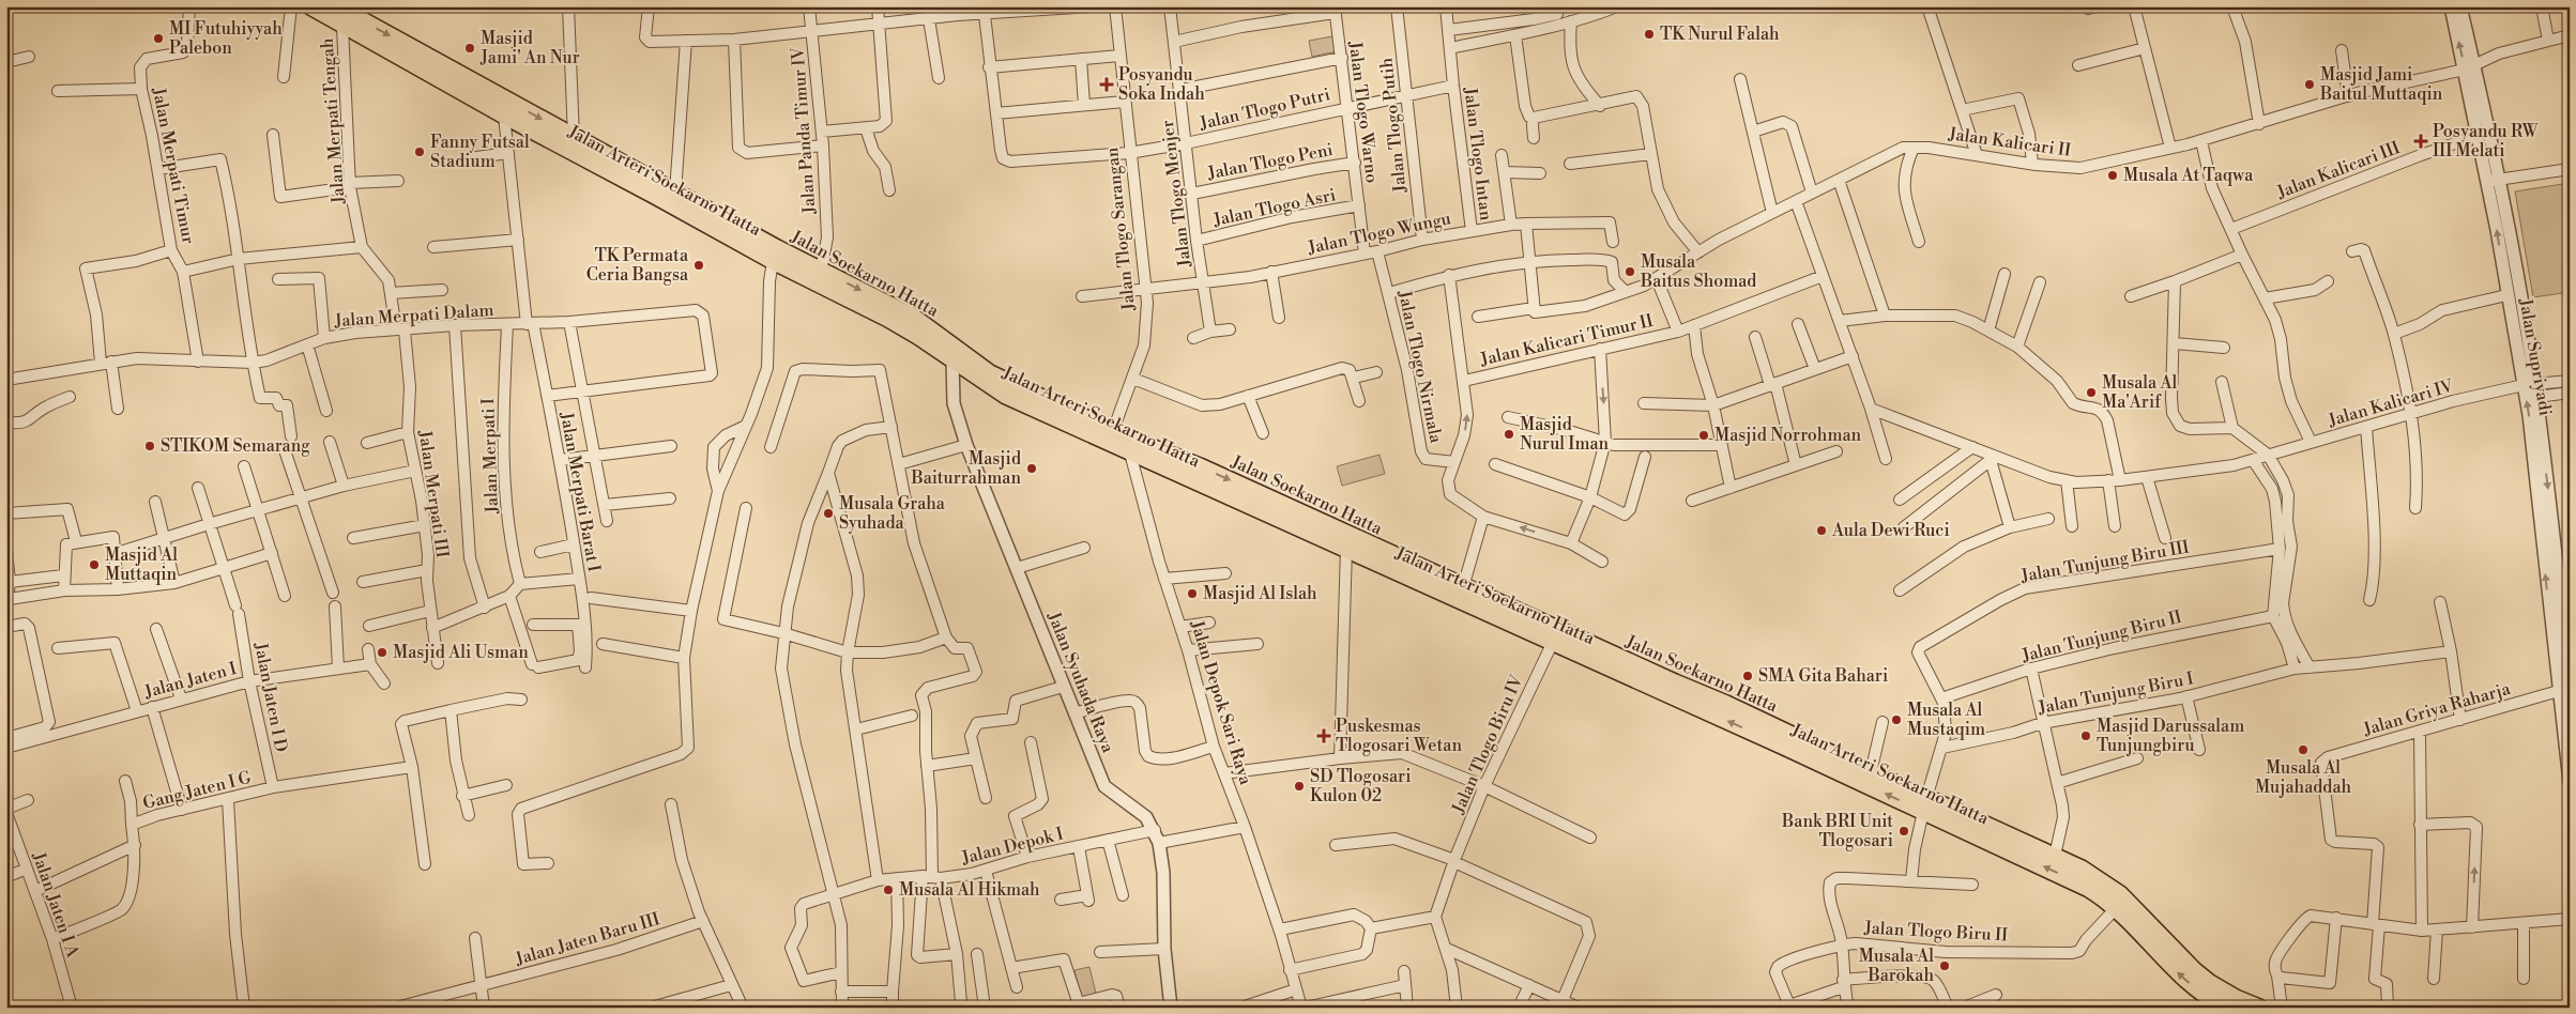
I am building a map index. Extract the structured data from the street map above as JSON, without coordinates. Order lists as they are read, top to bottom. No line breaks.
{"streets":{"main road":["Jalan Arteri Soekarno Hatta","Jalan Soekarno Hatta"],"street":["Jalan Tlogo Putri","Jalan Tlogo Warno","Jalan Merpati Tengah","Jalan Tlogo Putih","Jalan Panda Timur IV","Jalan Kalicari II","Jalan Tlogo Intan","Jalan Tlogo Peni","Jalan Merpati Timur","Jalan Kalicari III","Jalan Tlogo Menjer","Jalan Tlogo Asri","Jalan Tlogo Sarangan","Jalan Tlogo Wungu","Jalan Merpati Dalam","Jalan Kalicari Timur II","Jalan Supriyadi","Jalan Tlogo Nirmala","Jalan Kalicari IV","Jalan Merpati I","Jalan Merpati Barat I","Jalan Merpati III","Jalan Tunjung Biru III","Jalan Tunjung Biru II","Jalan Jaten I","Jalan Syuhada Raya","Jalan Tunjung Biru I","Jalan Jaten I D","Jalan Depok Sari Raya","Jalan Griya Raharja","Jalan Tlogo Biru IV","Gang Jaten I G","Jalan Depok I","Jalan Jaten I A","Jalan Tlogo Biru II","Jalan Jaten Baru III"]},"crossings":[["Jalan Tlogo Putri","Jalan Tlogo Warno"],["Jalan Tlogo Putri","Jalan Tlogo Putih"],["Jalan Tlogo Putri","Jalan Tlogo Intan"],["Jalan Tlogo Putri","Jalan Tlogo Menjer"],["Jalan Tlogo Putri","Jalan Tlogo Sarangan"],["Jalan Tlogo Warno","Jalan Tlogo Peni"],["Jalan Tlogo Warno","Jalan Tlogo Asri"],["Jalan Tlogo Warno","Jalan Tlogo Wungu"],["Jalan Merpati Tengah","Jalan Arteri Soekarno Hatta"],["Jalan Merpati Tengah","Jalan Merpati Dalam"],["Jalan Merpati Tengah","Jalan Merpati III"],["Jalan Tlogo Putih","Jalan Tlogo Wungu"],["Jalan Panda Timur IV","Jalan Arteri Soekarno Hatta"],["Jalan Panda Timur IV","Jalan Soekarno Hatta"],["Jalan Kalicari II","Jalan Supriyadi"],["Jalan Tlogo Intan","Jalan Tlogo Wungu"],["Jalan Tlogo Peni","Jalan Tlogo Menjer"],["Jalan Merpati Timur","Jalan Merpati Dalam"],["Jalan Kalicari III","Jalan Supriyadi"],["Jalan Arteri Soekarno Hatta","Jalan Tlogo Sarangan"],["Jalan Arteri Soekarno Hatta","Jalan Soekarno Hatta"],["Jalan Arteri Soekarno Hatta","Jalan Merpati Barat I"],["Jalan Arteri Soekarno Hatta","Jalan Syuhada Raya"],["Jalan Arteri Soekarno Hatta","Jalan Depok Sari Raya"],["Jalan Arteri Soekarno Hatta","Jalan Tlogo Biru IV"],["Jalan Arteri Soekarno Hatta","Jalan Tlogo Biru II"],["Jalan Tlogo Menjer","Jalan Tlogo Asri"],["Jalan Tlogo Menjer","Jalan Tlogo Wungu"],["Jalan Tlogo Sarangan","Jalan Tlogo Wungu"],["Jalan Tlogo Sarangan","Jalan Soekarno Hatta"],["Jalan Tlogo Sarangan","Jalan Depok Sari Raya"],["Jalan Tlogo Wungu","Jalan Tlogo Nirmala"],["Jalan Soekarno Hatta","Jalan Depok Sari Raya"],["Jalan Merpati Dalam","Jalan Merpati I"],["Jalan Merpati Dalam","Jalan Merpati Barat I"],["Jalan Merpati Dalam","Jalan Merpati III"],["Jalan Supriyadi","Jalan Kalicari IV"],["Jalan Supriyadi","Jalan Griya Raharja"],["Jalan Tunjung Biru III","Jalan Tunjung Biru II"],["Jalan Jaten I","Jalan Jaten I D"],["Jalan Syuhada Raya","Jalan Depok I"],["Jalan Jaten I D","Gang Jaten I G"],["Gang Jaten I G","Jalan Jaten I A"]],"one_way":["Jalan Arteri Soekarno Hatta","Jalan Soekarno Hatta"],"places":{"other":["TK Nurul Falah","MI Futuhiyyah Palebon","Masjid Jami' An Nur","Masjid Jami Baitul Muttaqin","Fanny Futsal Stadium","Musala At Taqwa","TK Permata Ceria Bangsa","Musala Baitus Shomad","Musala Al Ma'Arif","Masjid Nurul Iman","Masjid Norrohman","STIKOM Semarang","Masjid Baiturrahman","Musala Graha Syuhada","Aula Dewi Ruci","Masjid Al Muttaqin","Masjid Al Islah","Masjid Ali Usman","SMA Gita Bahari","Musala Al Mustaqim","Masjid Darussalam Tunjungbiru","Musala Al Mujahaddah","SD Tlogosari Kulon 02","Bank BRI Unit Tlogosari","Musala Al Hikmah","Musala Al Barokah"],"health":["Posyandu Soka Indah","Posyandu RW III Melati","Puskesmas Tlogosari Wetan"]}}
